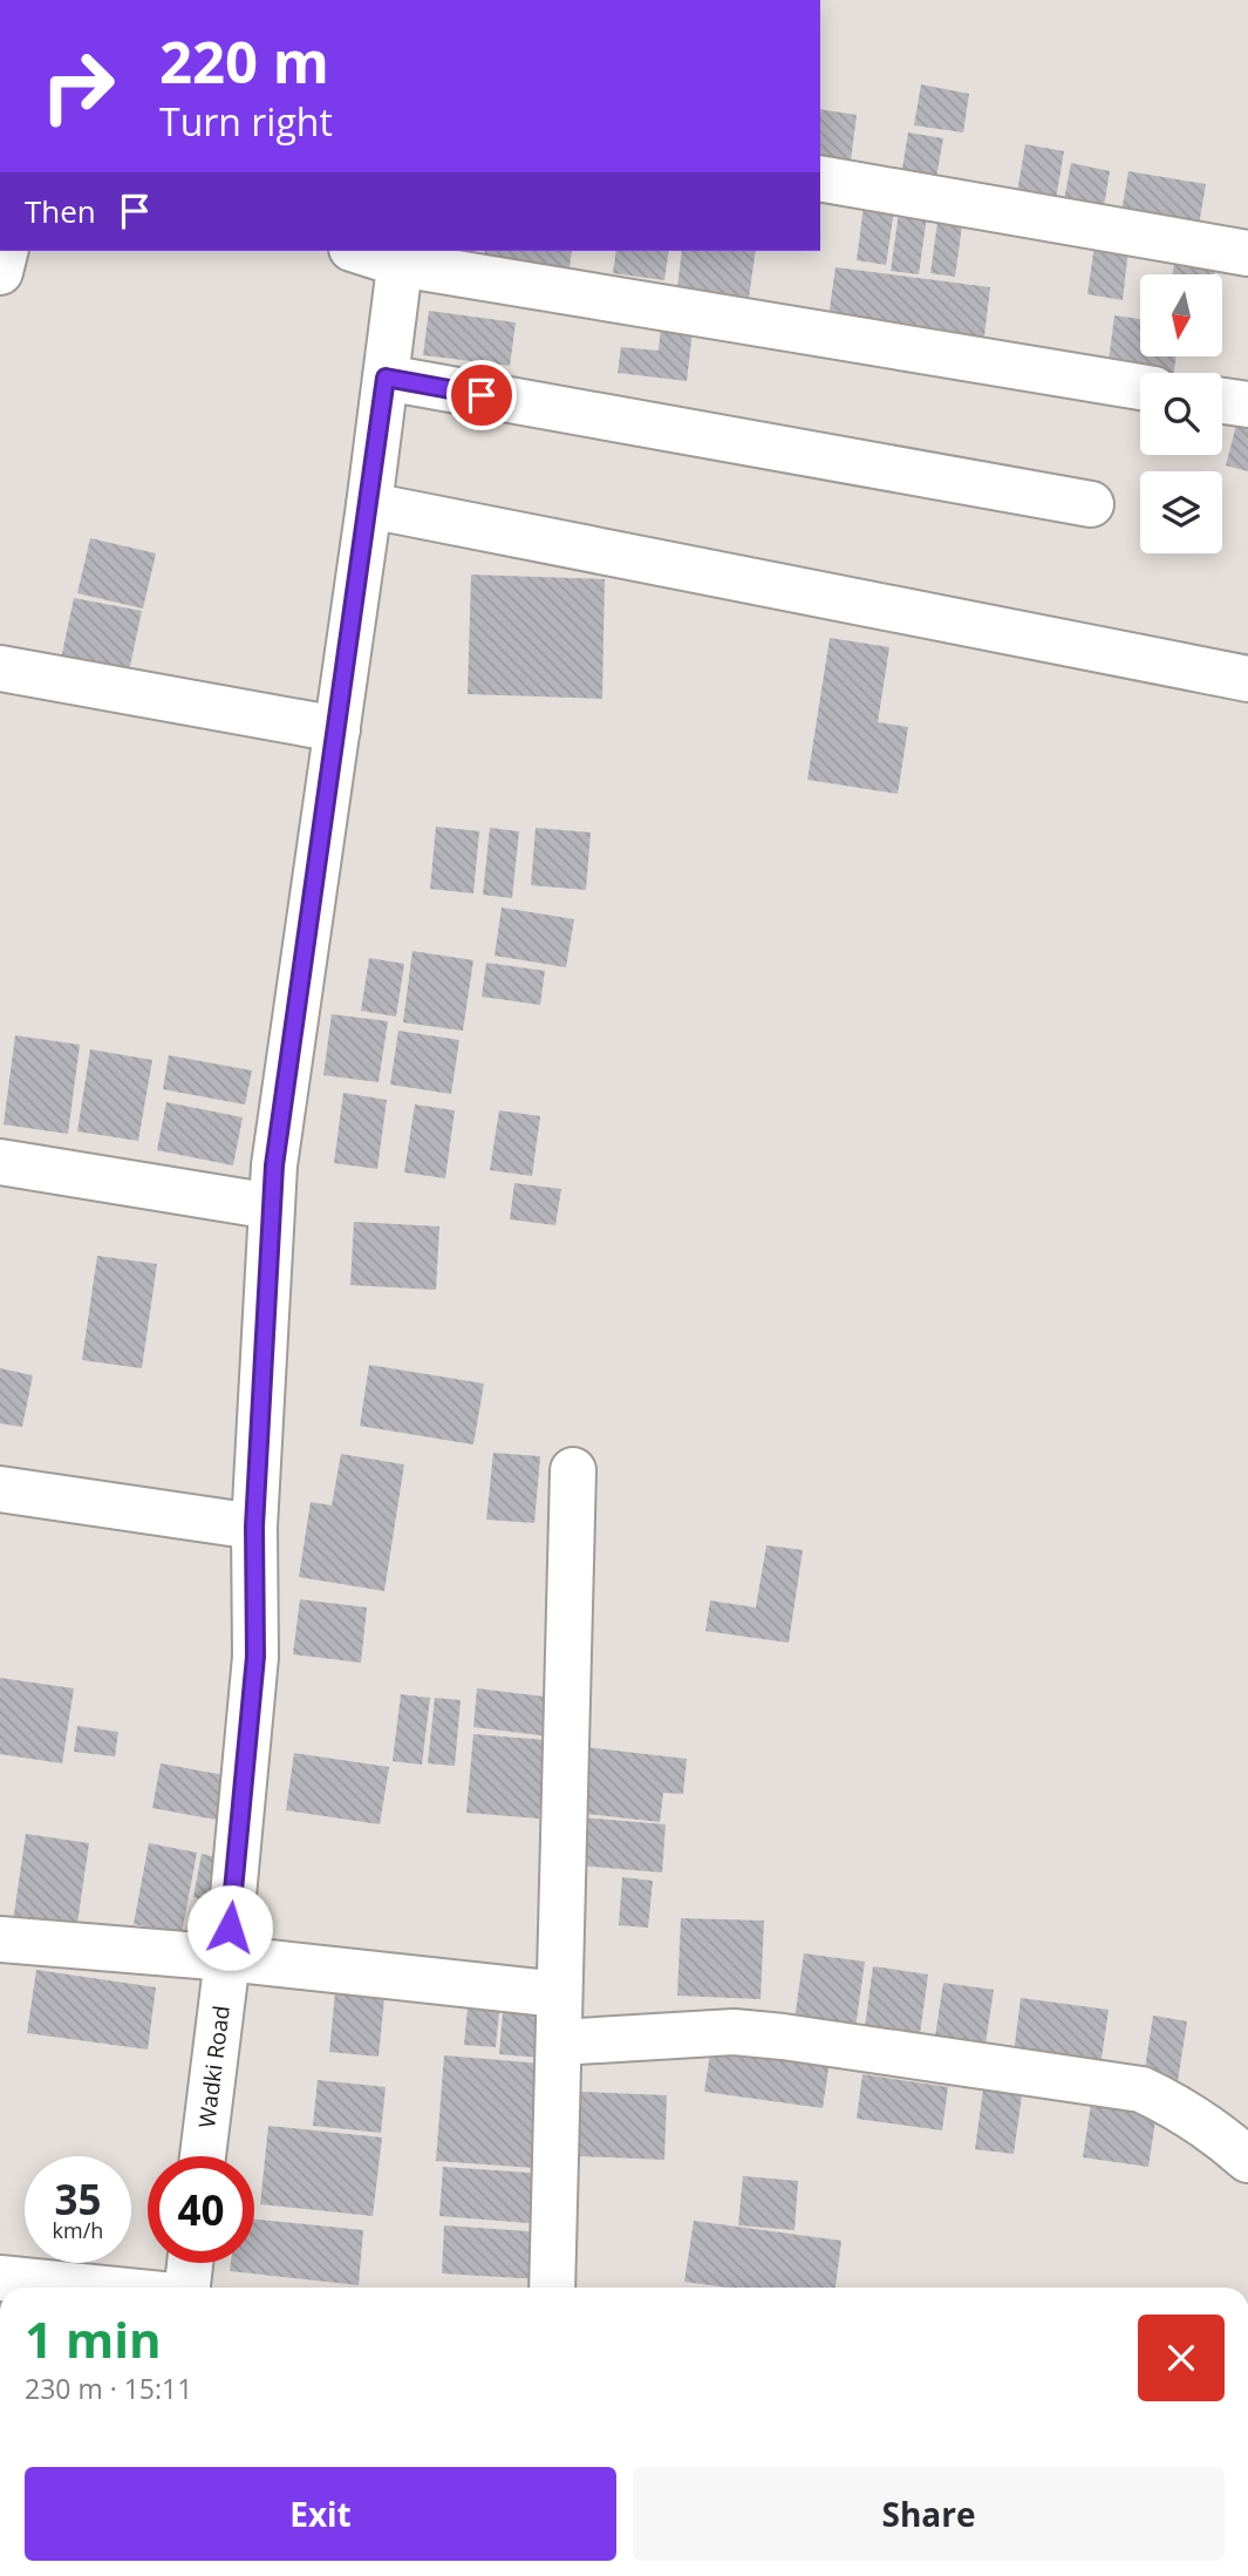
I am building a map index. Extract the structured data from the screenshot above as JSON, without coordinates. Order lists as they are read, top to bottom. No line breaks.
{"streets":{"street":["Wadki Road"]},"north":"bottom","page":{"turn":["220 m","Turn right"],"then":"Then","speed":"35 km/h","limit":"40","heading":["1 min","230 m · 15:11"],"buttons":["Exit","Share"]}}
